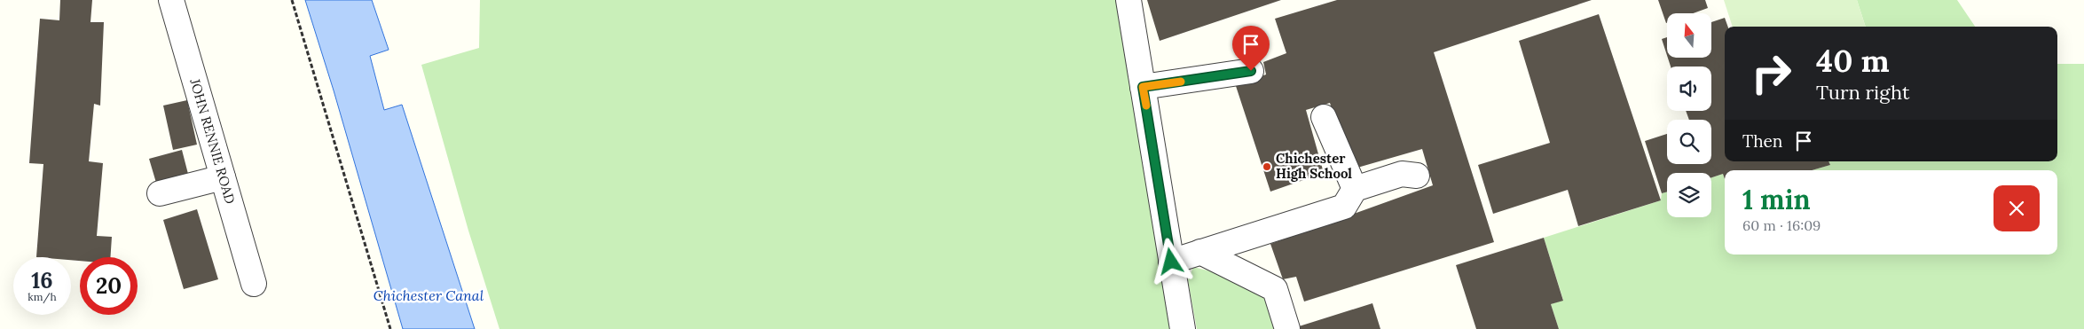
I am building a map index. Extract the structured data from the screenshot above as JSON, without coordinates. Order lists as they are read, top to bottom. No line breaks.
{"streets":{"street":["JOHN RENNIE ROAD"]},"water":["Chichester Canal"],"places":["Chichester High School"],"north":"top","page":{"turn":["40 m","Turn right"],"then":"Then","heading":["1 min","60 m · 16:09"],"speed":"16 km/h","limit":"20"}}
